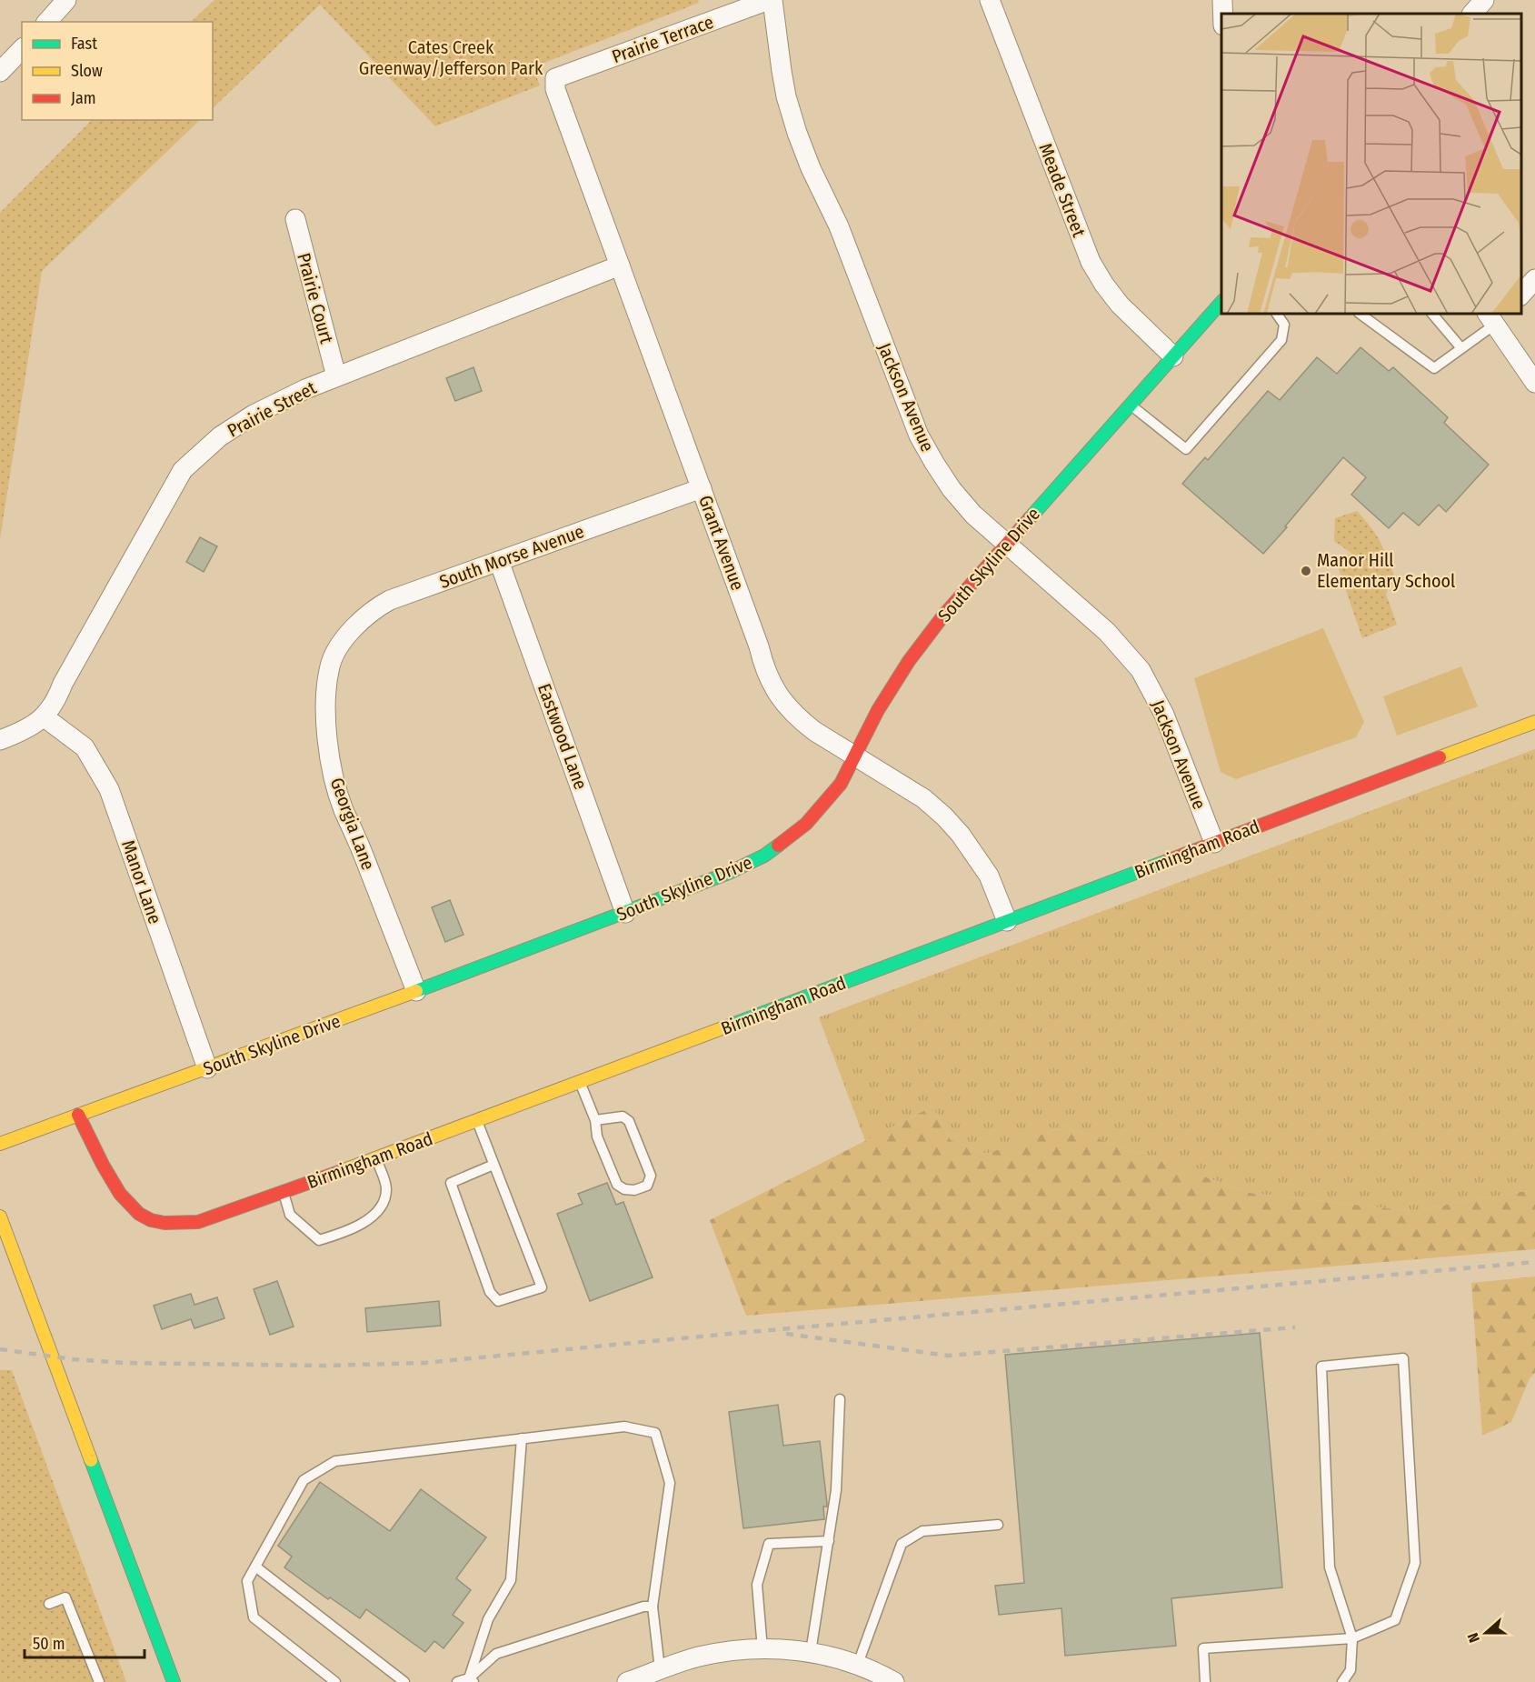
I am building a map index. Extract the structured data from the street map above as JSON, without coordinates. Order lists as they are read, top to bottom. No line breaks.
{"streets":{"main road":["South Skyline Drive","Birmingham Road"],"street":["Prairie Terrace","Meade Street","Prairie Court","Jackson Avenue","Prairie Street","Grant Avenue","South Morse Avenue","Eastwood Lane","Georgia Lane","Manor Lane"]},"crossings":[["Prairie Terrace","Jackson Avenue"],["Prairie Terrace","Grant Avenue"],["Meade Street","South Skyline Drive"],["Prairie Court","Prairie Street"],["Jackson Avenue","South Skyline Drive"],["Jackson Avenue","Birmingham Road"],["Prairie Street","Grant Avenue"],["Prairie Street","Manor Lane"],["Grant Avenue","South Morse Avenue"],["Grant Avenue","South Skyline Drive"],["Grant Avenue","Birmingham Road"],["South Morse Avenue","Eastwood Lane"],["South Morse Avenue","Georgia Lane"],["South Skyline Drive","Eastwood Lane"],["South Skyline Drive","Georgia Lane"],["South Skyline Drive","Birmingham Road"],["South Skyline Drive","Manor Lane"]],"parks":["Cates Creek Greenway/Jefferson Park"],"places":["Manor Hill Elementary School"],"legend":["Fast","Slow","Jam"],"scale_bar":"50 m","north":"left"}
